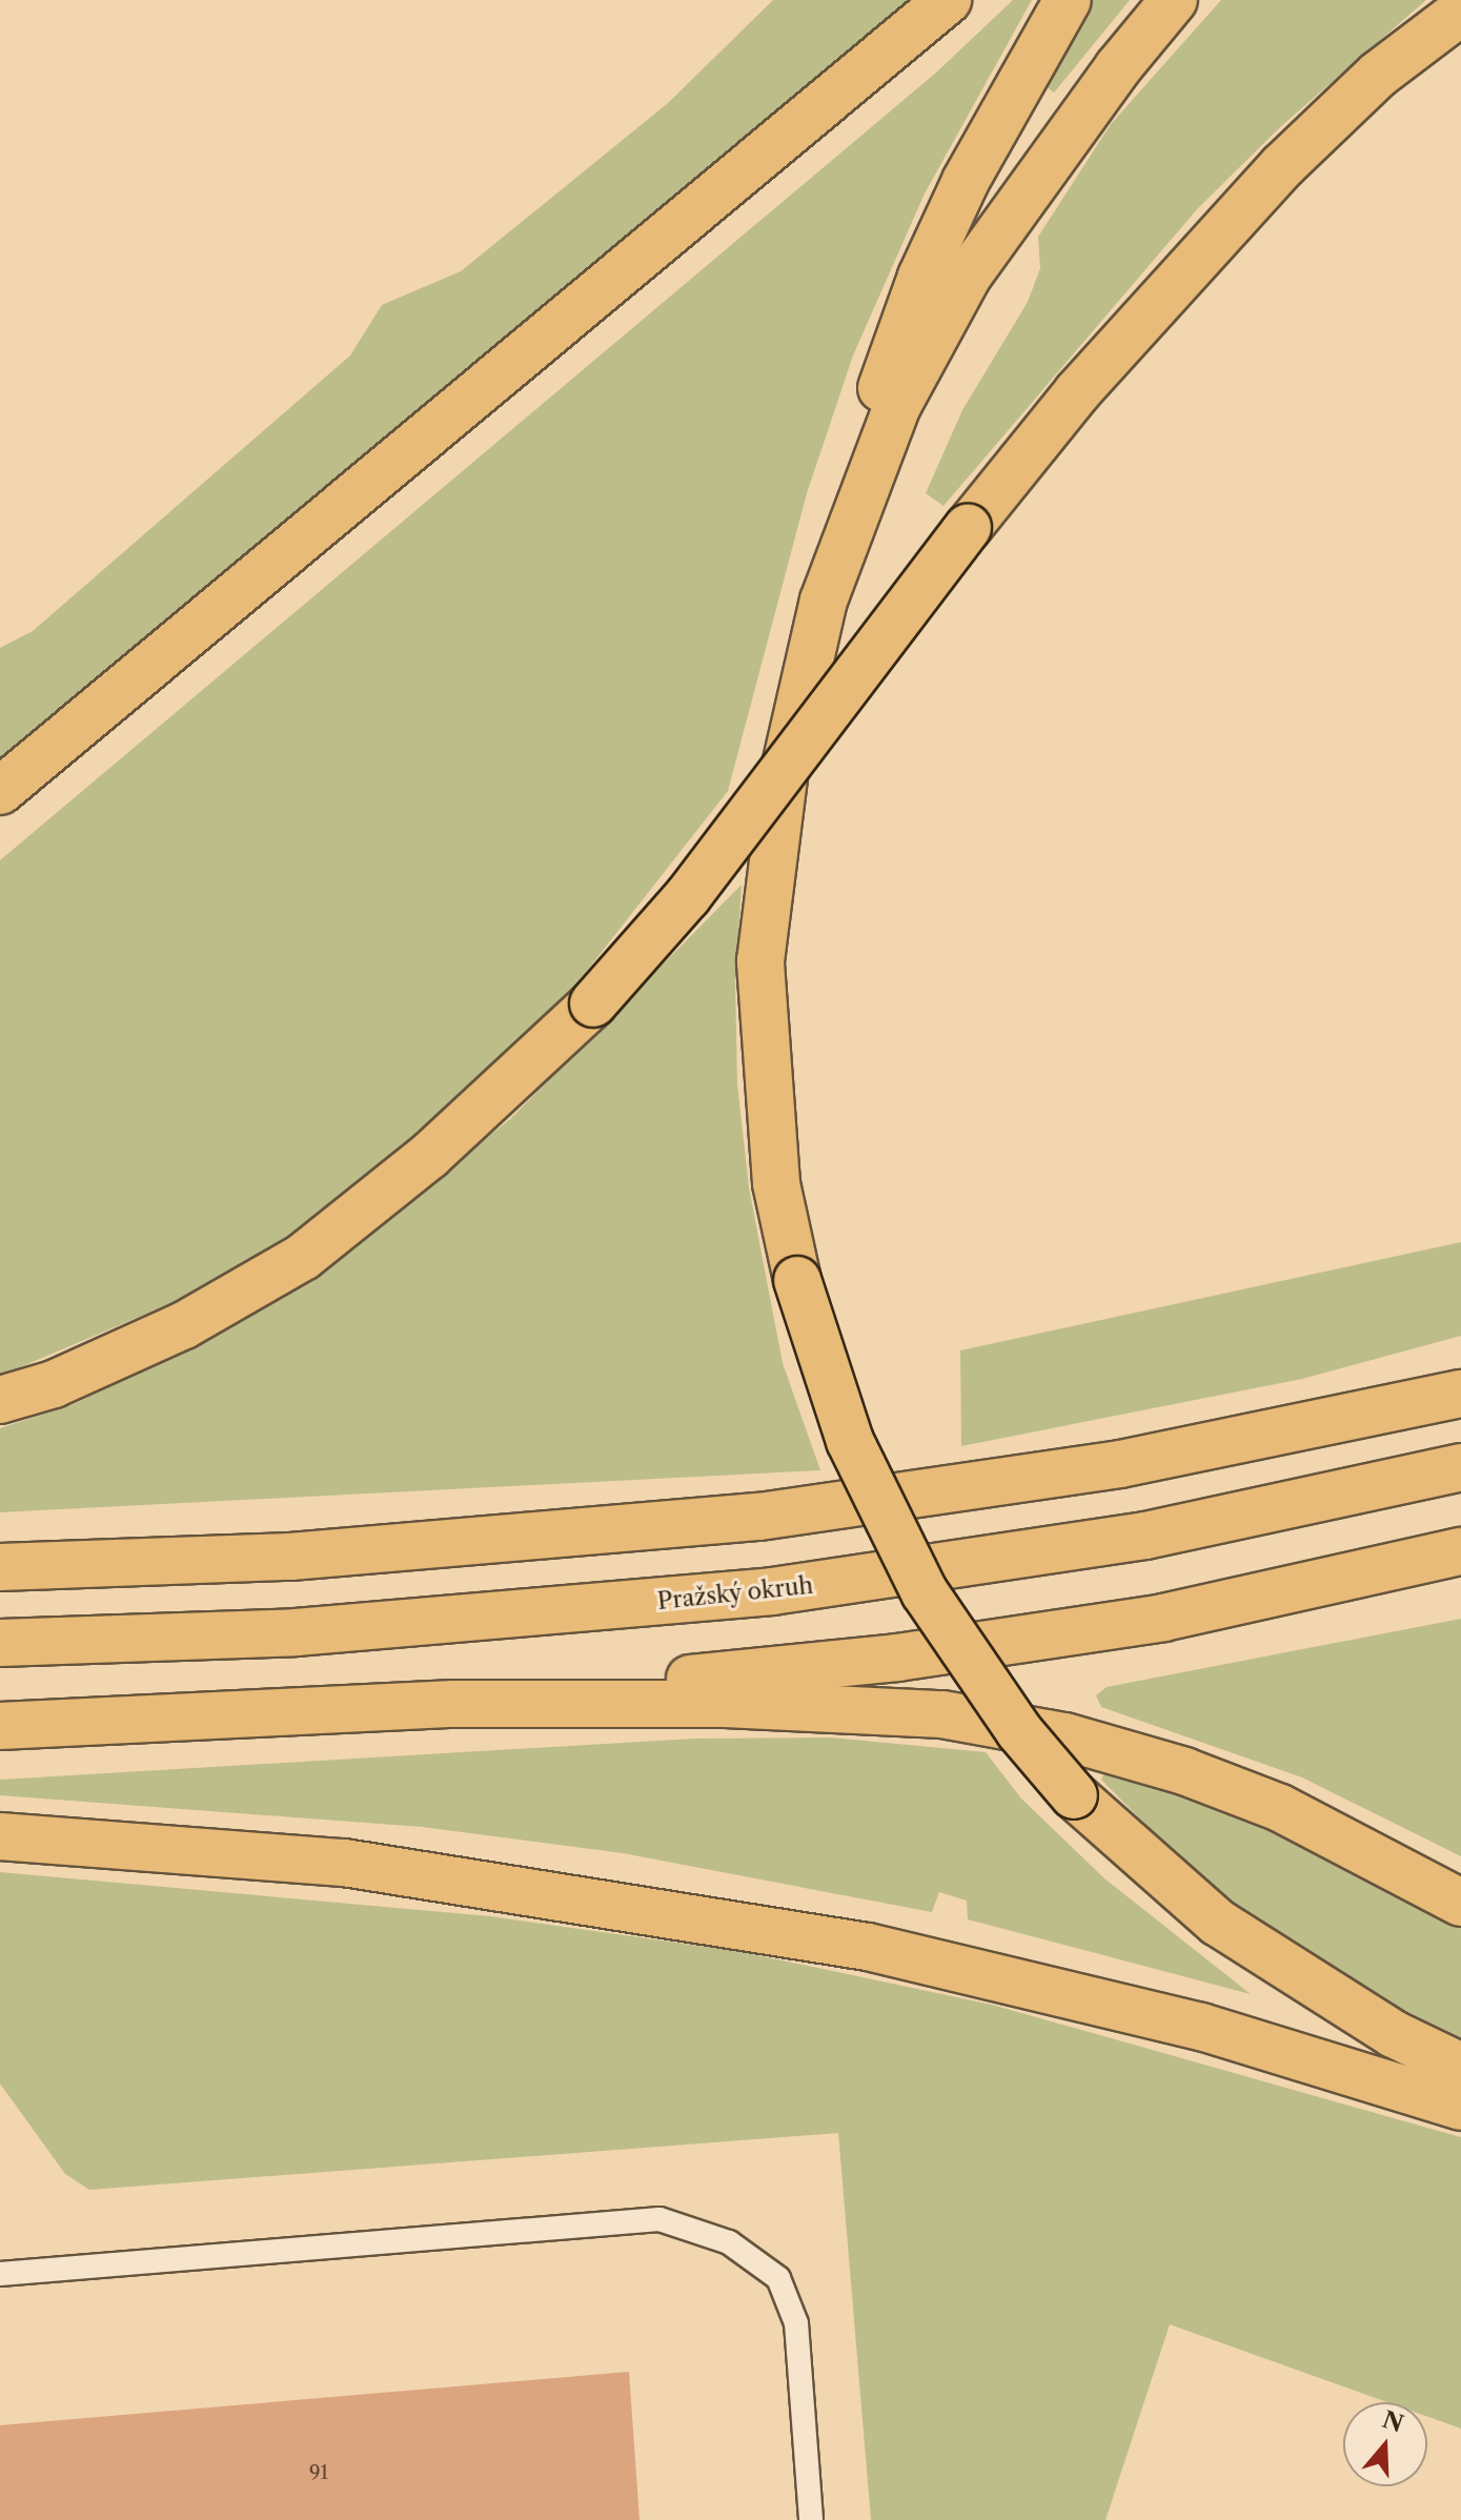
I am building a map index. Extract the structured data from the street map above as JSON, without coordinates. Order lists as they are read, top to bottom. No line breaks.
{"streets":{"highway":["Pražský okruh"]},"house_numbers":["91"],"north":"top"}
